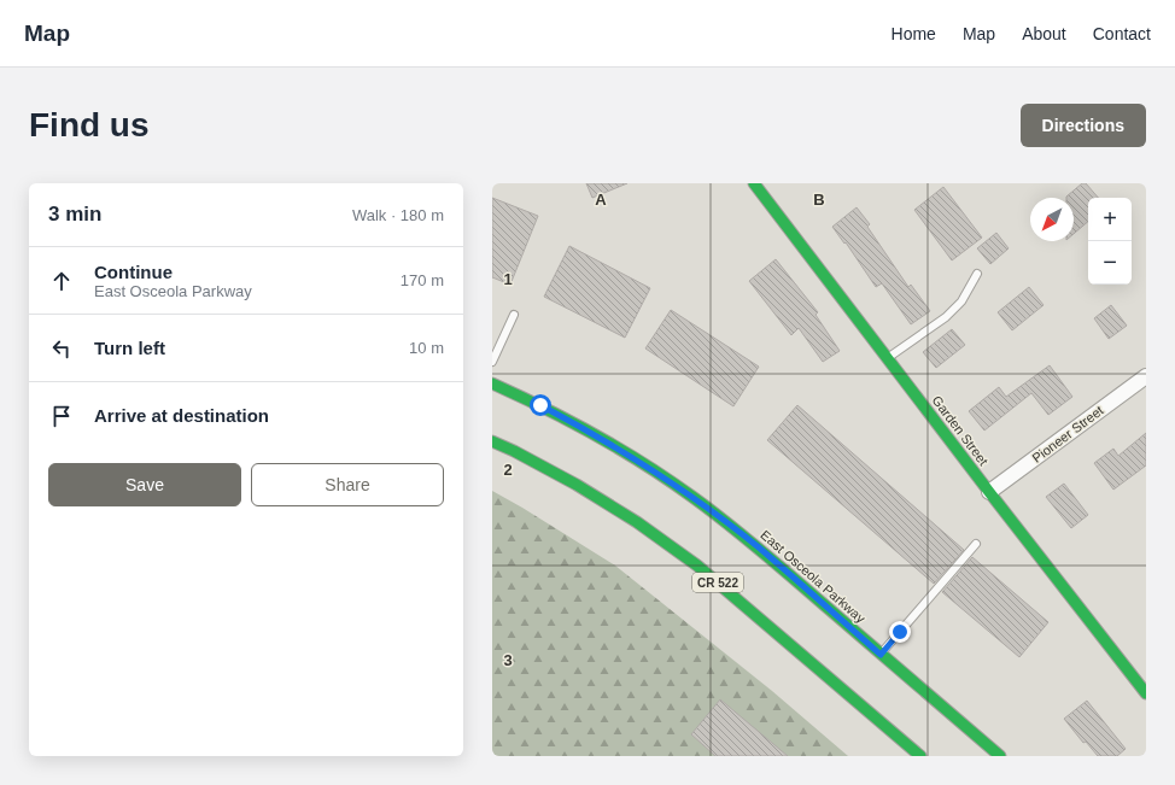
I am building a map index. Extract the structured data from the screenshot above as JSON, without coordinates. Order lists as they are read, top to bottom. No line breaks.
{"streets":{"main road":["Garden Street","East Osceola Parkway","CR 522"],"street":["Pioneer Street"]},"crossings":[["Garden Street","Pioneer Street"]],"north":"bottom left","page":{"header":"Map","nav":["Home","Map","About","Contact"],"buttons":["Directions",["Save","Share"]],"title":"Find us","heading":["3 min","Walk · 180 m"],"map_buttons":["+","−"],"list":[["Continue","East Osceola Parkway","170 m"],["Turn left","10 m"],"Arrive at destination"]},"grid":{"columns":["A","B"],"rows":["1","2","3"]}}
